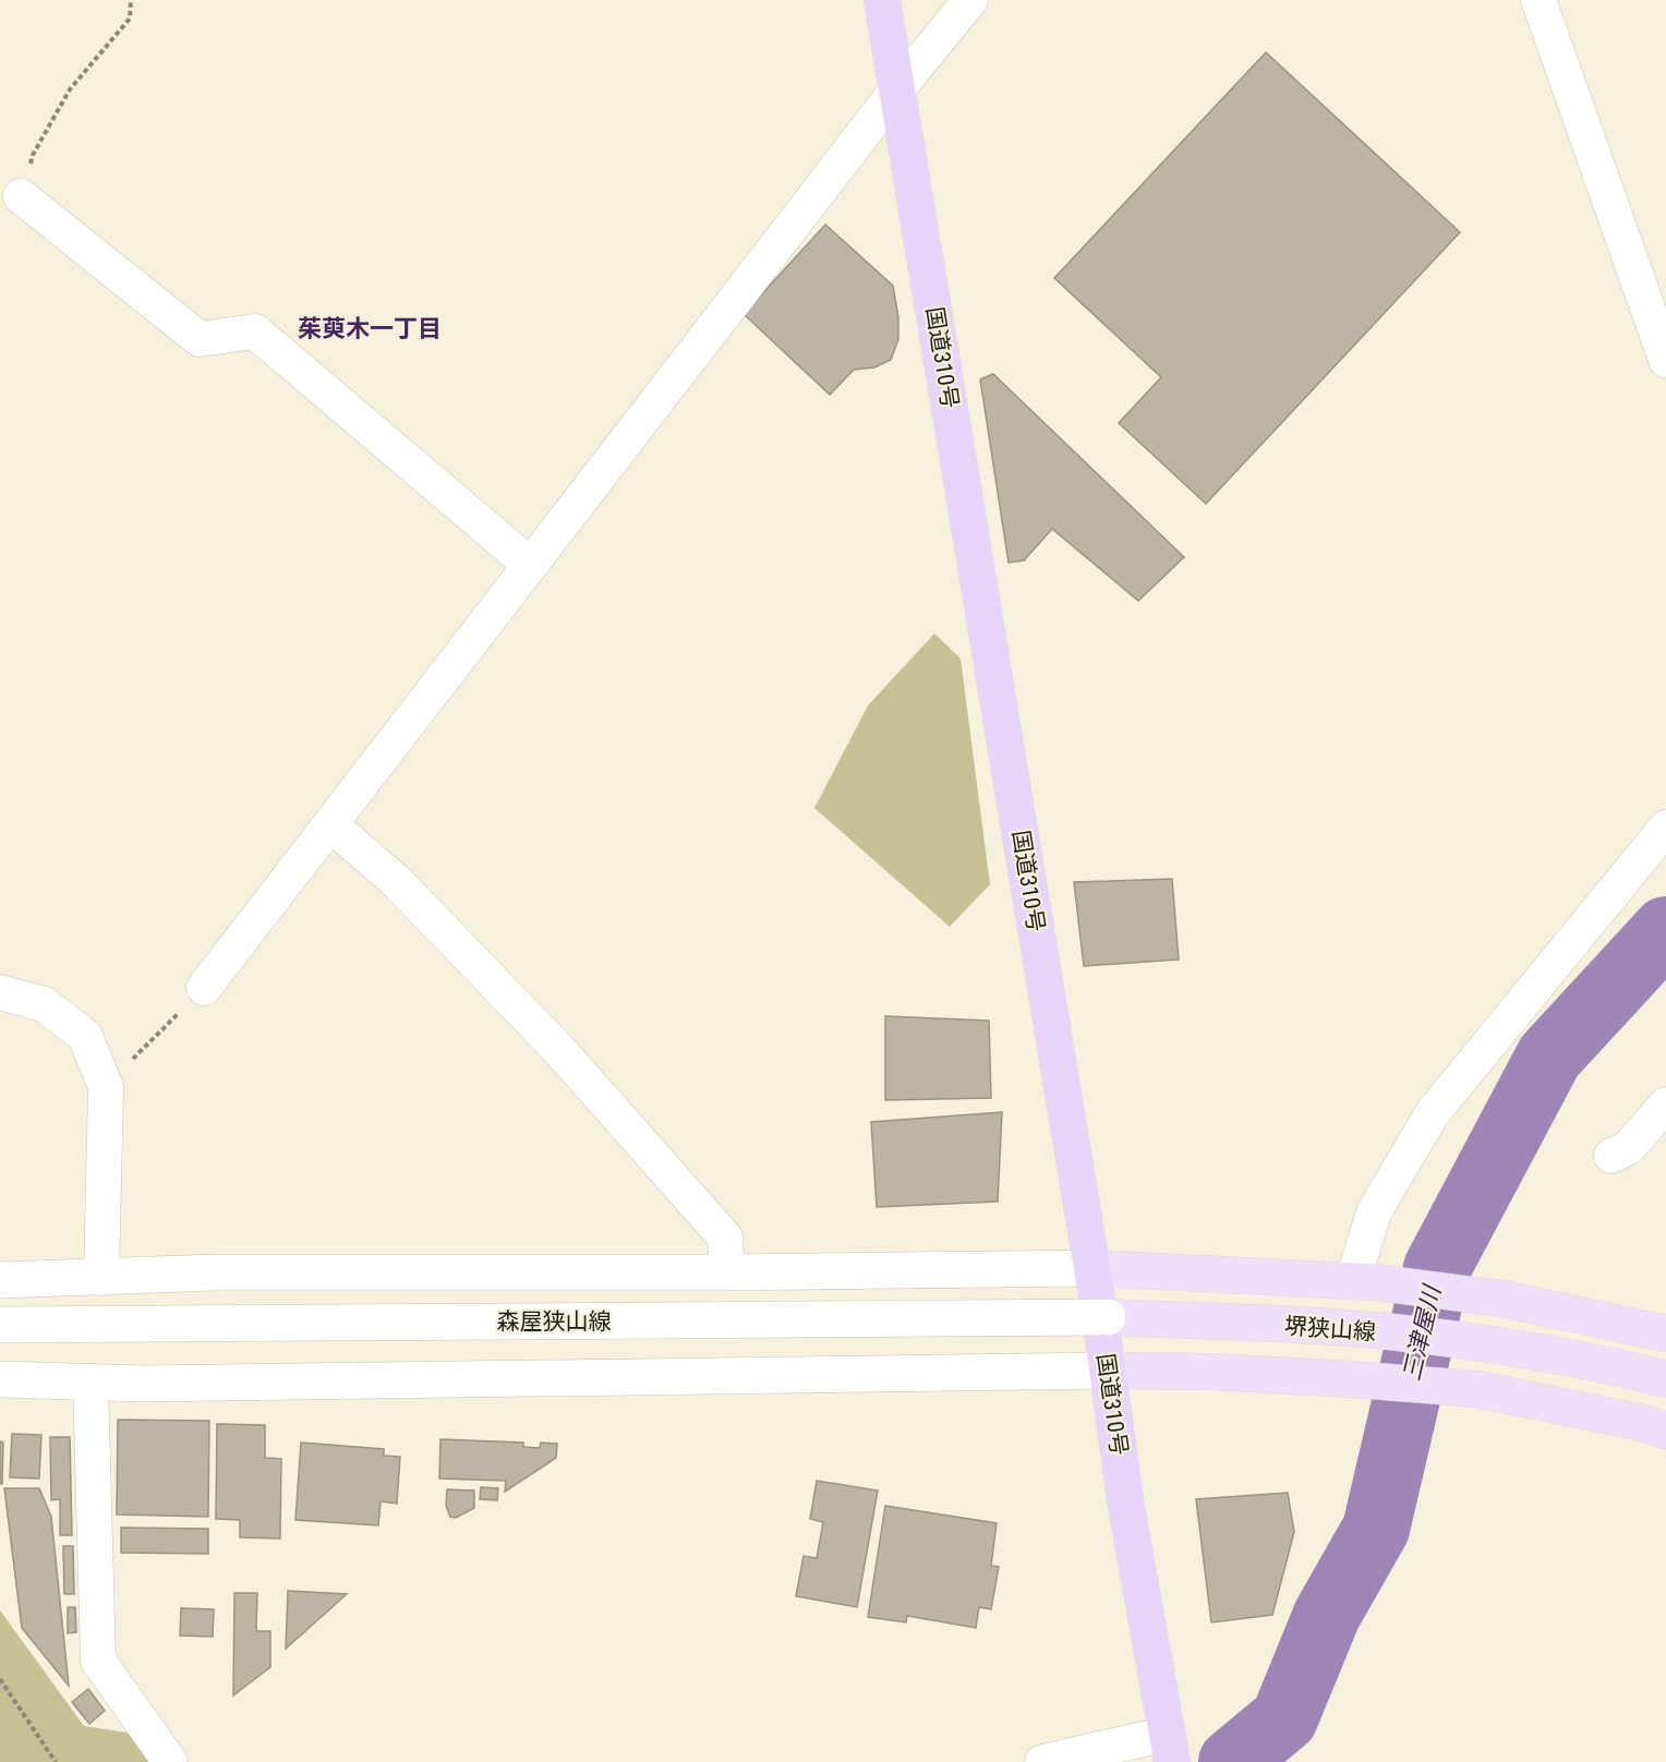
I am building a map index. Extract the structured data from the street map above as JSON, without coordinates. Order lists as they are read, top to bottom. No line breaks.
{"streets":{"highway":["国道310号"],"main road":["森屋狭山線","堺狭山線"]},"crossings":[["森屋狭山線","堺狭山線"]],"districts":["茱萸木一丁目"],"water":["三津屋川"]}
